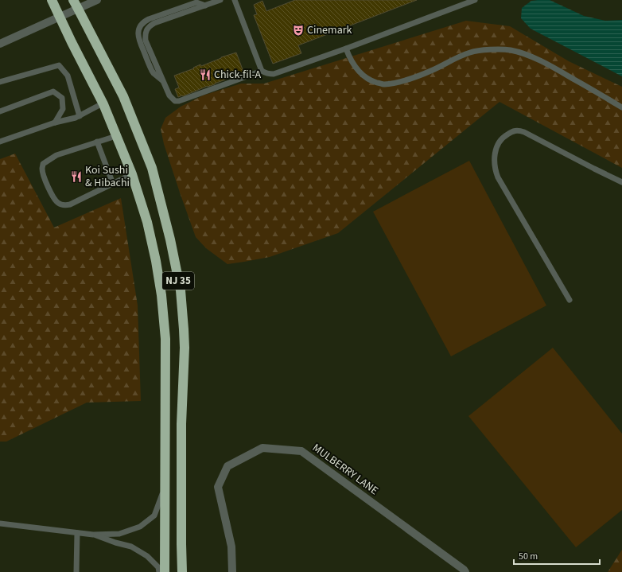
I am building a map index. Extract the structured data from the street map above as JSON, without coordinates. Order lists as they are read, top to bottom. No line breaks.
{"streets":{"highway":["NJ 35"],"street":["MULBERRY LANE"]},"places":{"theatre":["Cinemark"],"restaurant":["Chick-fil-A","Koi Sushi & Hibachi"]},"scale_bar":"50 m"}
